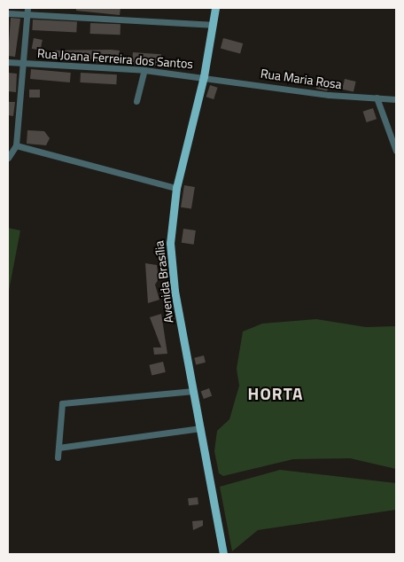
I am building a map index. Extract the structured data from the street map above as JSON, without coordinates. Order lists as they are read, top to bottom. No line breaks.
{"streets":{"main road":["Avenida Brasília"],"street":["Rua Joana Ferreira dos Santos","Rua Maria Rosa"]},"crossings":[["Rua Joana Ferreira dos Santos","Rua Maria Rosa"],["Rua Joana Ferreira dos Santos","Avenida Brasília"],["Rua Maria Rosa","Avenida Brasília"]],"districts":["HORTA"]}
